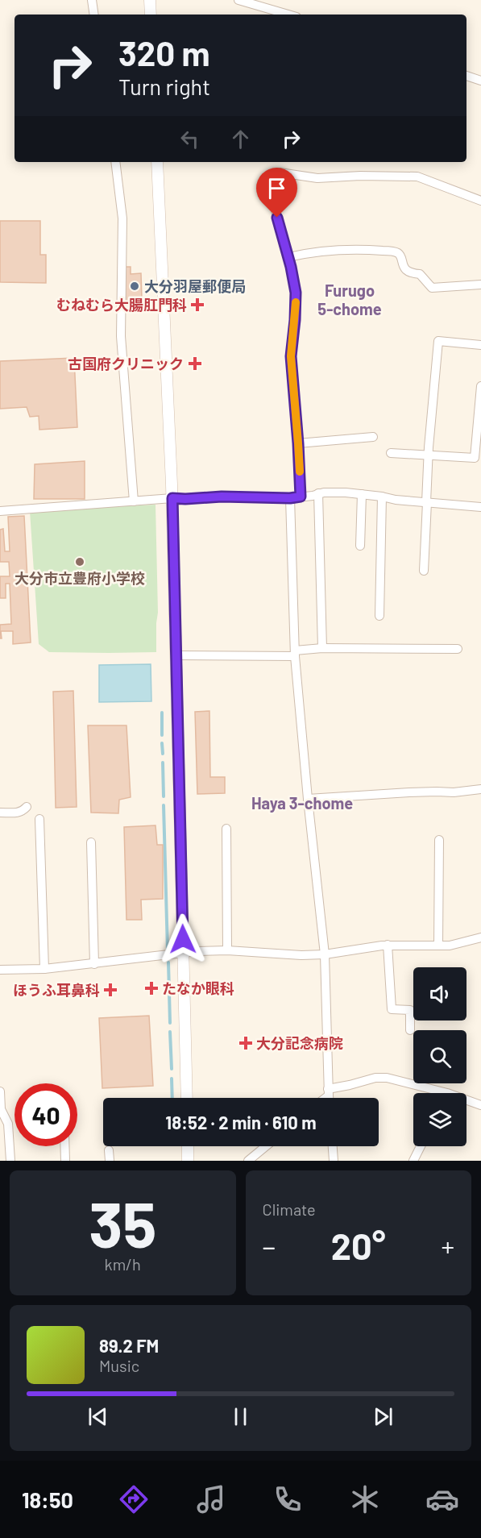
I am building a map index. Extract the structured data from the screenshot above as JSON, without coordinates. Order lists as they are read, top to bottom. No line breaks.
{"districts":["Furugo 5-chome","Haya 3-chome"],"places":{"other":["大分羽屋郵便局","大分市立豊府小学校"],"health":["むねむら大腸肛門科","古国府クリニック","たなか眼科","ほうふ耳鼻科","大分記念病院"]},"page":{"turn":["320 m","Turn right"],"limit":"40","trip":"18:52 · 2 min · 610 m","tile":[["35","km/h"],"Climate"],"heat":["−","20°","+"],"song":["89.2 FM","Music"],"tabs":"18:50"}}
